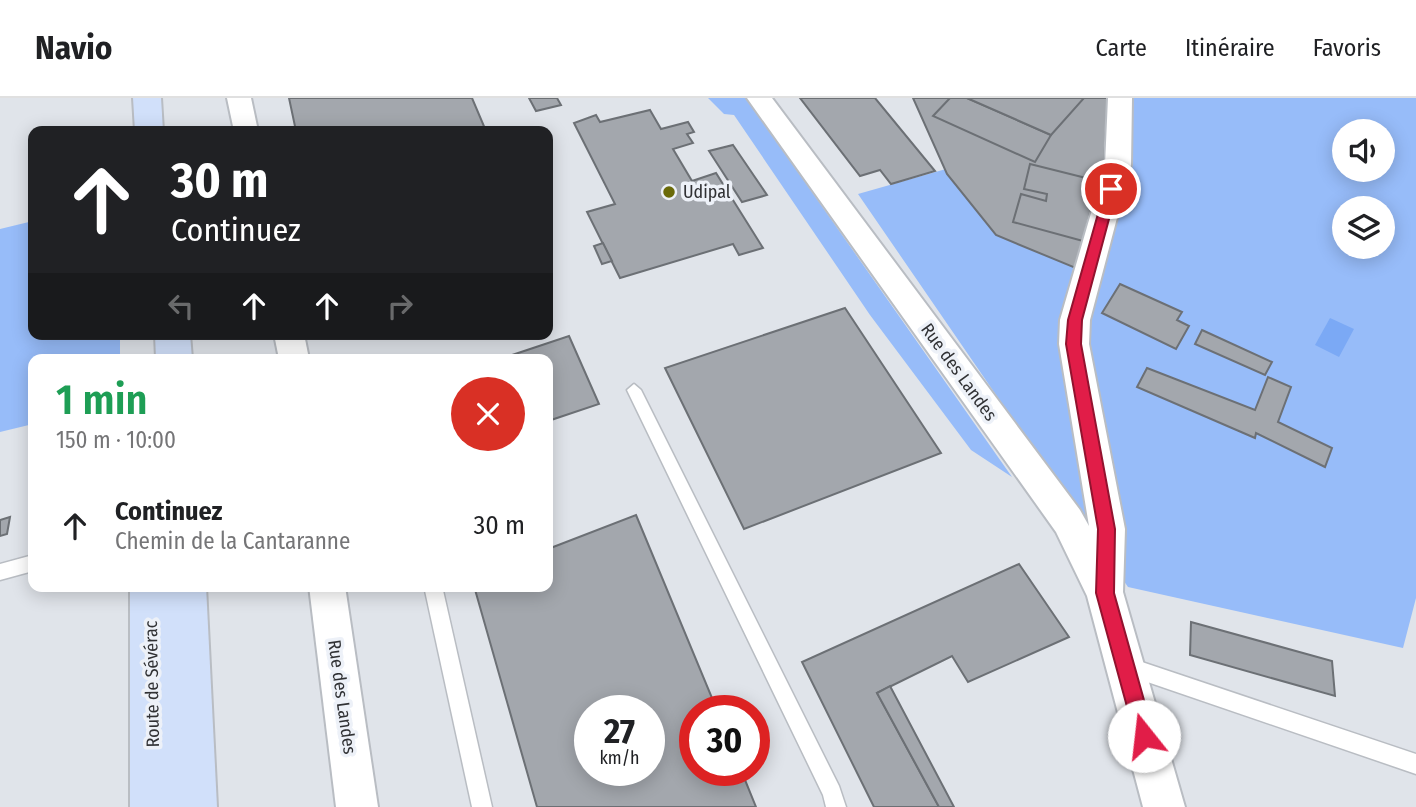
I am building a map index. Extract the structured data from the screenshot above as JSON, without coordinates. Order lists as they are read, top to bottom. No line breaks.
{"streets":{"main road":["Route de Sévérac"],"street":["Rue des Landes"]},"places":["Udipal"],"page":{"header":"Navio","nav":["Carte","Itinéraire","Favoris"],"turn":["30 m","Continuez"],"heading":["1 min","150 m · 10:00"],"list":[{"name":"Continuez","note":"Chemin de la Cantaranne","value":"30 m"}],"speed":"27 km/h","limit":"30"}}
